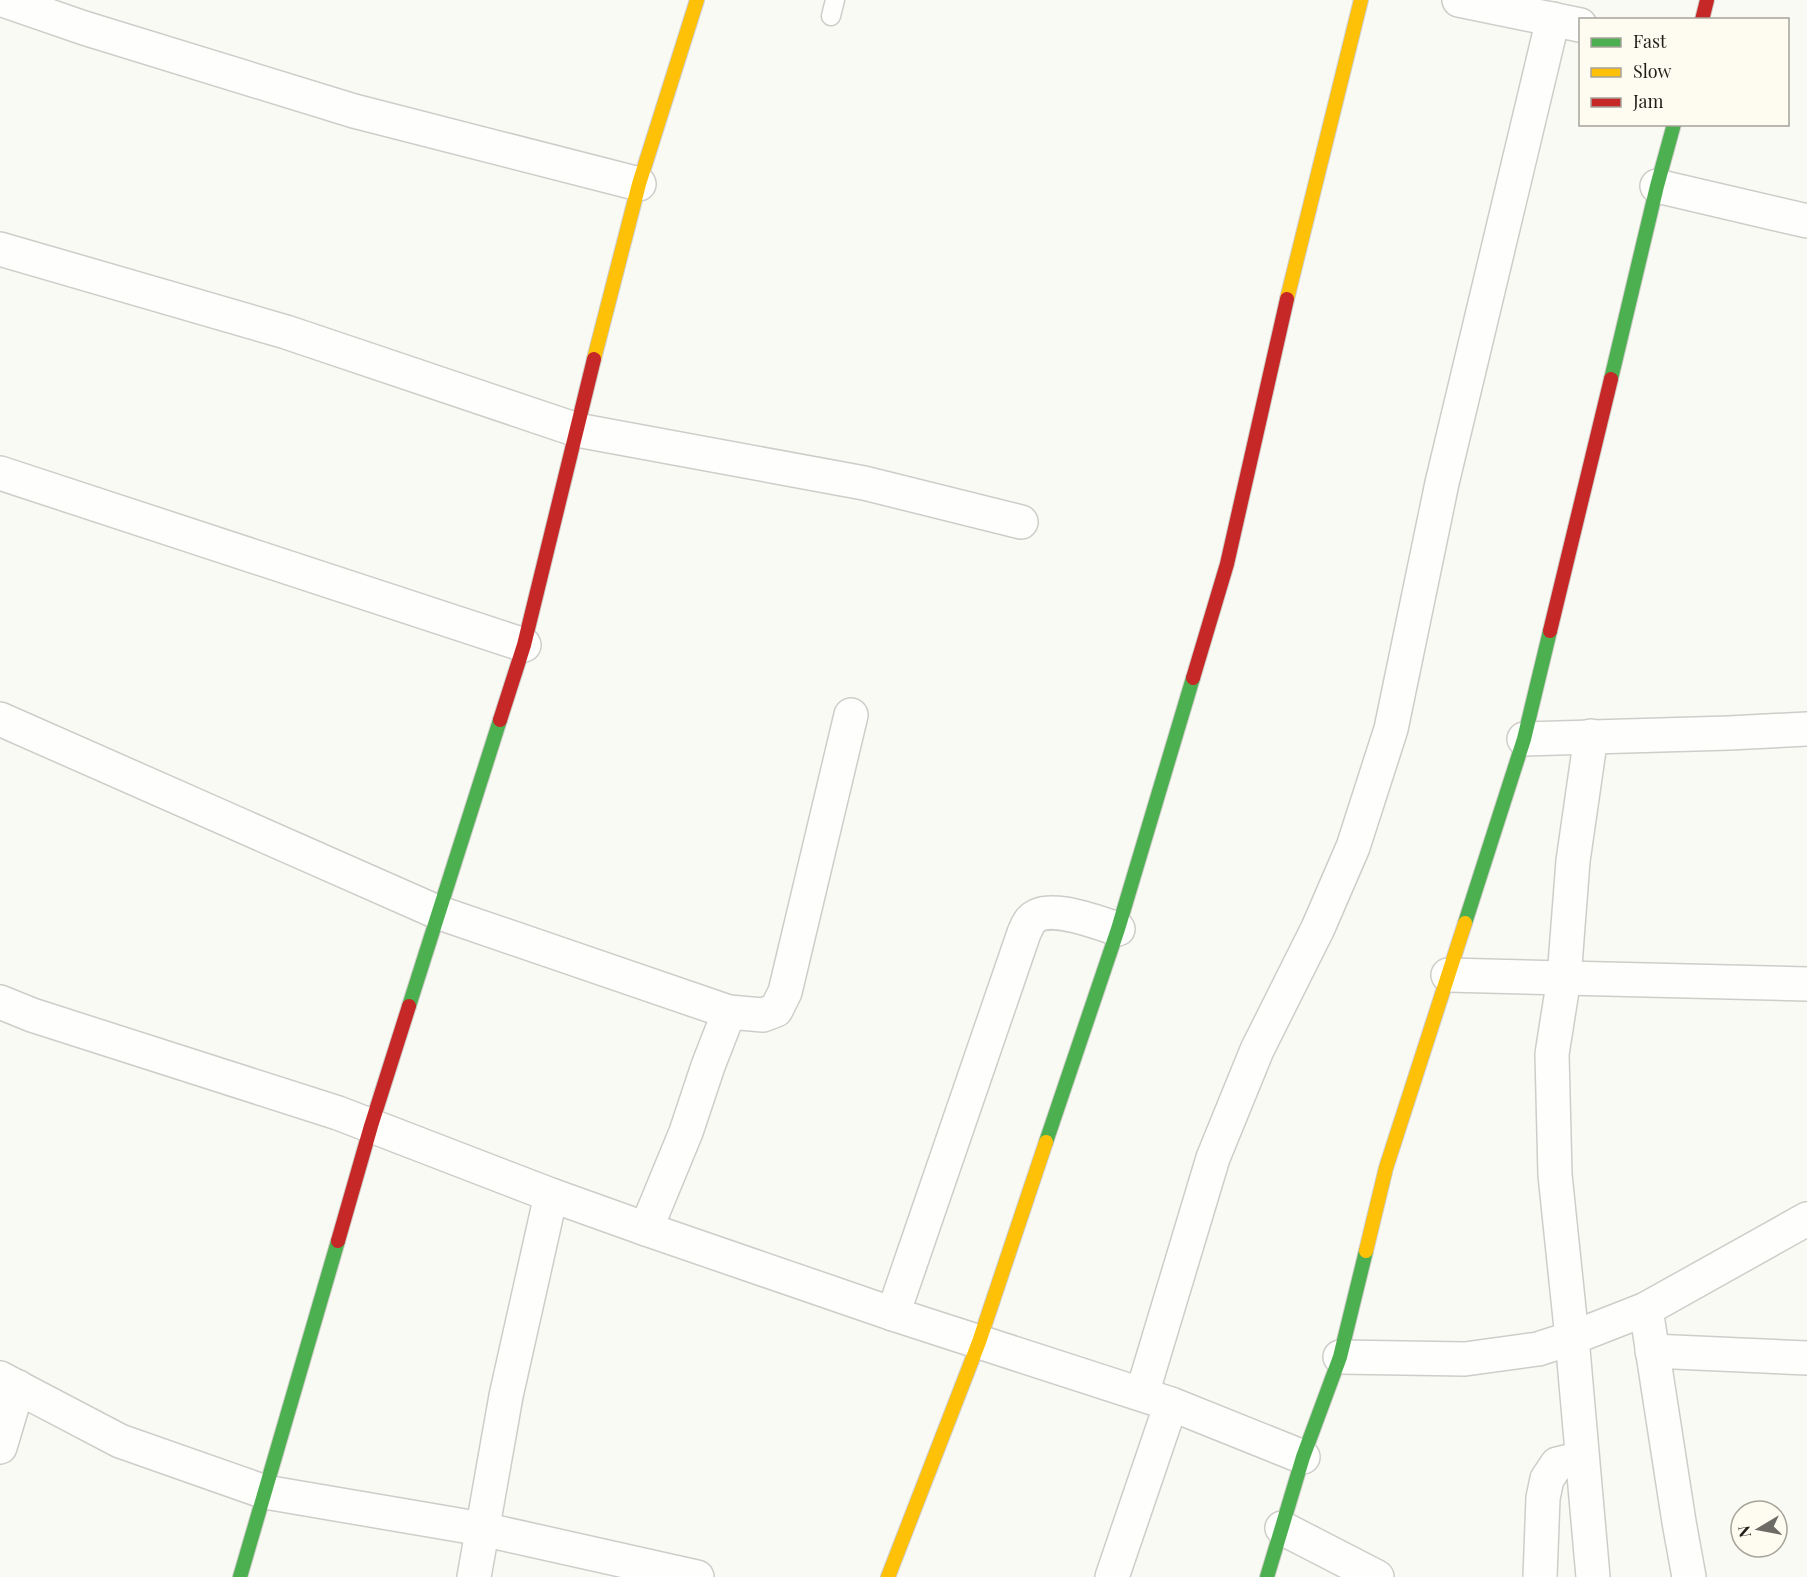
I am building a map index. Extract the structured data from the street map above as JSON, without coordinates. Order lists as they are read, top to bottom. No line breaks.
{"legend":["Fast","Slow","Jam"],"north":"left"}
